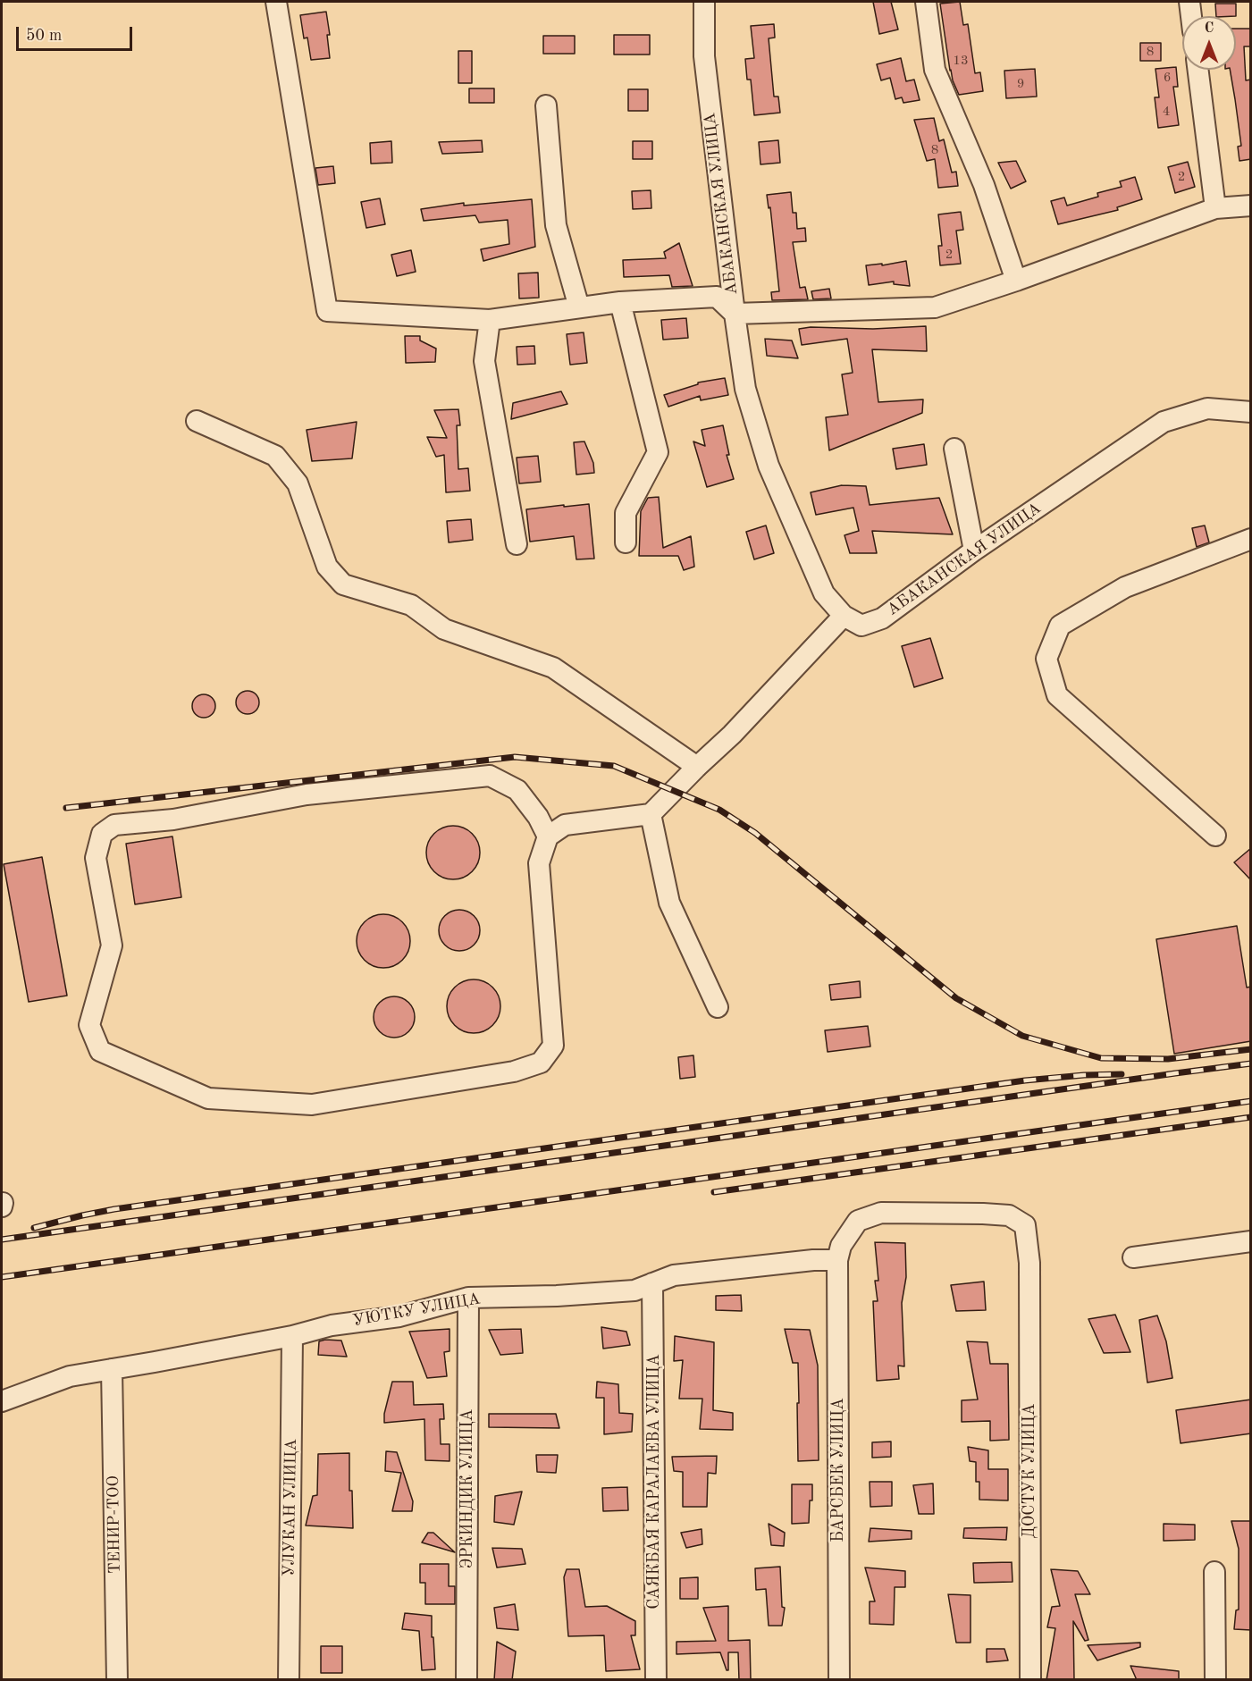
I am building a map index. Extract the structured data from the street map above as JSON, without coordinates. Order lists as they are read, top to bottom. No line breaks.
{"streets":{"street":["АБАКАНСКАЯ УЛИЦА","УЮТКУ УЛИЦА","БАРСБЕК УЛИЦА","ДОСТУК УЛИЦА","САЯКБАЯ КАРАЛАЕВА УЛИЦА","ЭРКИНДИК УЛИЦА","УЛУКАН УЛИЦА","ТЕНИР-ТОО"]},"crossings":[["УЮТКУ УЛИЦА","БАРСБЕК УЛИЦА"],["УЮТКУ УЛИЦА","ДОСТУК УЛИЦА"],["УЮТКУ УЛИЦА","САЯКБАЯ КАРАЛАЕВА УЛИЦА"],["УЮТКУ УЛИЦА","ЭРКИНДИК УЛИЦА"],["УЮТКУ УЛИЦА","УЛУКАН УЛИЦА"],["УЮТКУ УЛИЦА","ТЕНИР-ТОО"],["БАРСБЕК УЛИЦА","ДОСТУК УЛИЦА"]],"house_numbers":["8","13","6","9","4","8","2","2"],"scale_bar":"50 m","north":"top"}
